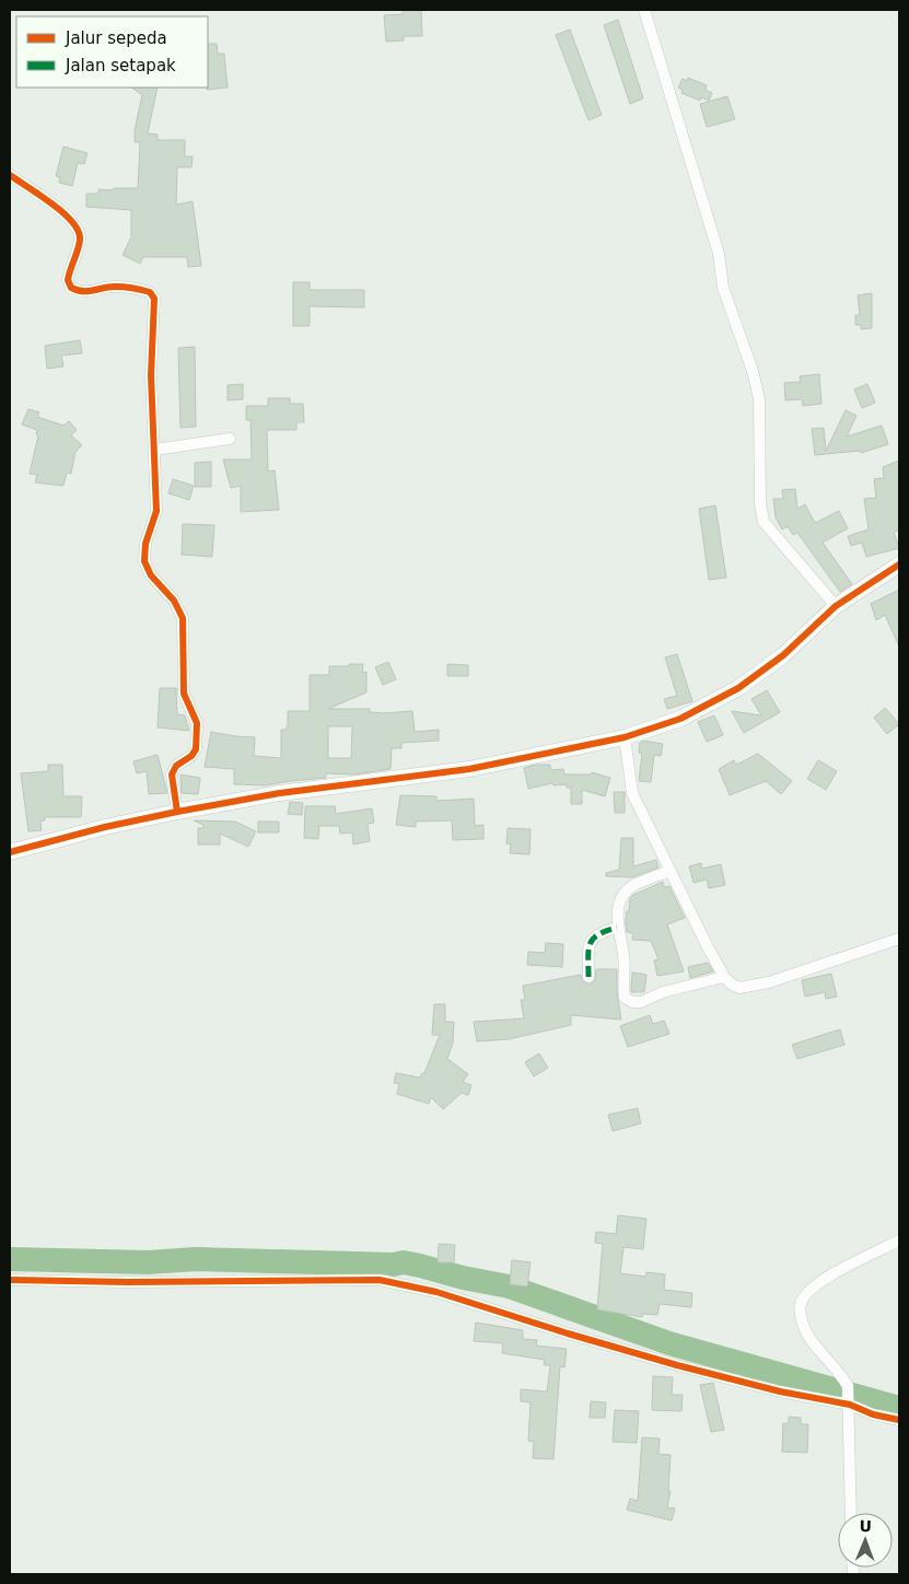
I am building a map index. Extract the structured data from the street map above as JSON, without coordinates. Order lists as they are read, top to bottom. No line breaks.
{"legend":["Jalur sepeda","Jalan setapak"],"north":"top"}
